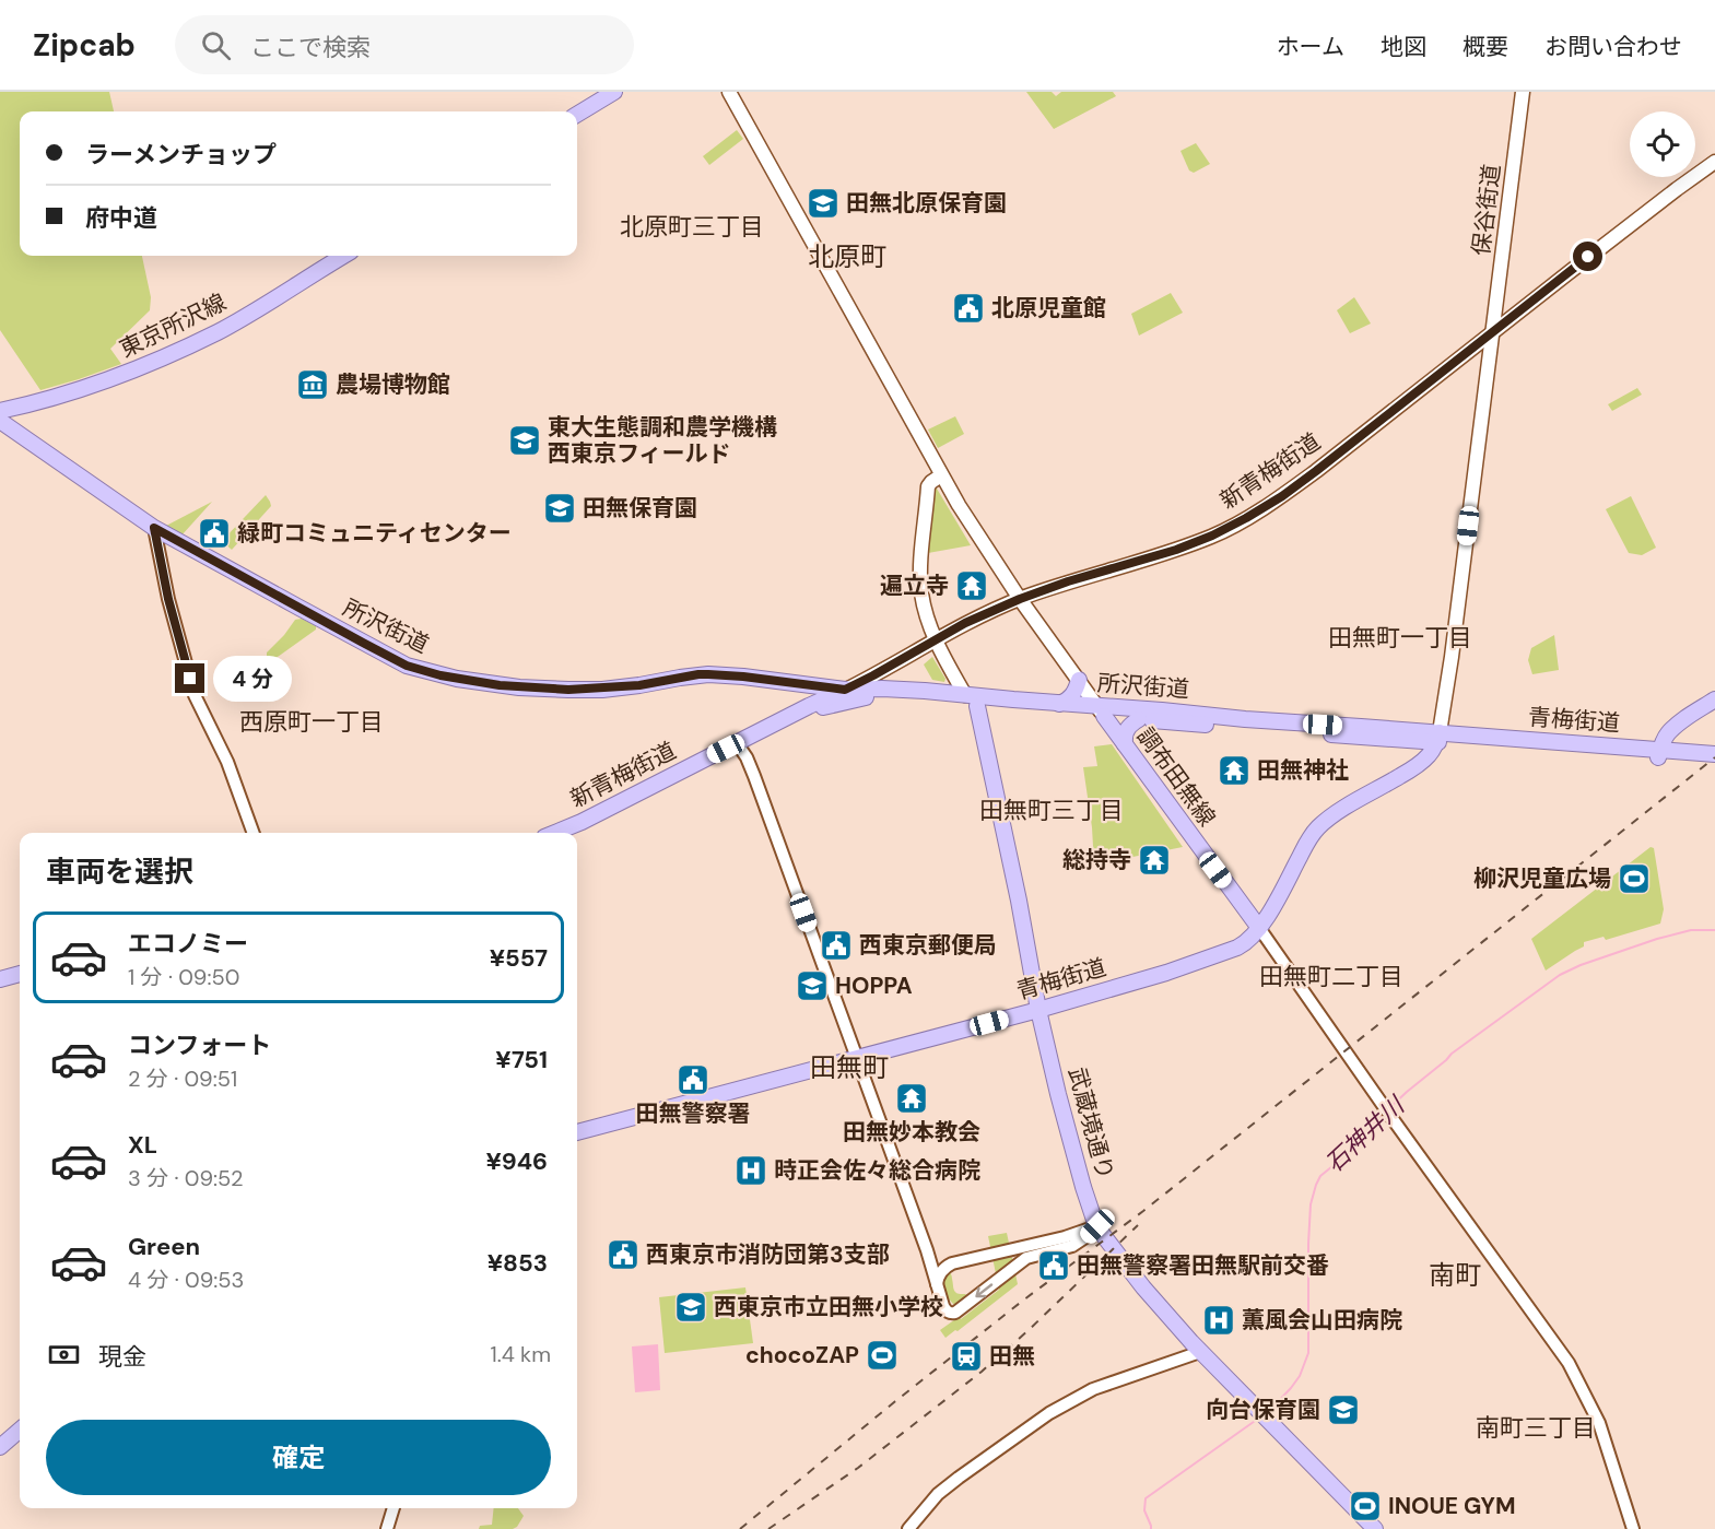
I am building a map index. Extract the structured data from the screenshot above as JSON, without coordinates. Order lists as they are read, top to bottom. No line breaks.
{"streets":{"main road":["保谷街道","東京所沢線","新青梅街道","所沢街道","青梅街道","調布田無線","武蔵境通り"]},"crossings":[["保谷街道","新青梅街道"],["保谷街道","所沢街道"],["保谷街道","青梅街道"],["新青梅街道","所沢街道"],["所沢街道","青梅街道"],["所沢街道","調布田無線"],["所沢街道","武蔵境通り"],["青梅街道","調布田無線"],["青梅街道","武蔵境通り"]],"districts":["北原町三丁目","北原町","田無町一丁目","西原町一丁目","田無町三丁目","田無町二丁目","田無町","南町","南町三丁目"],"water":["石神井川"],"places":{"school or university":["田無北原保育園","東大生態調和農学機構 西東京フィールド","田無保育園","HOPPA","西東京市立田無小学校","向台保育園"],"public building":["北原児童館","緑町コミュニティセンター","西東京郵便局","田無警察署","西東京市消防団第3支部","田無警察署田無駅前交番"],"museum":["農場博物館"],"temple":["遍立寺","田無神社","総持寺","田無妙本教会"],"sports":["柳沢児童広場","chocoZAP","INOUE GYM"],"hospital":["時正会佐々総合病院","薫風会山田病院"],"station":["田無"]},"page":{"header":"Zipcab","search":"ここで検索","nav":["ホーム","地図","概要","お問い合わせ"],"banner":["ラーメンチョップ","府中道"],"bubble":"4 分","heading":"車両を選択","list":[{"name":"エコノミー","note":"1 分 · 09:50","value":"¥557"},{"name":"コンフォート","note":"2 分 · 09:51","value":"¥751"},{"name":"XL","note":"3 分 · 09:52","value":"¥946"},{"name":"Green","note":"4 分 · 09:53","value":"¥853"}],"pay":["現金","1.4 km"],"buttons":"確定"}}
